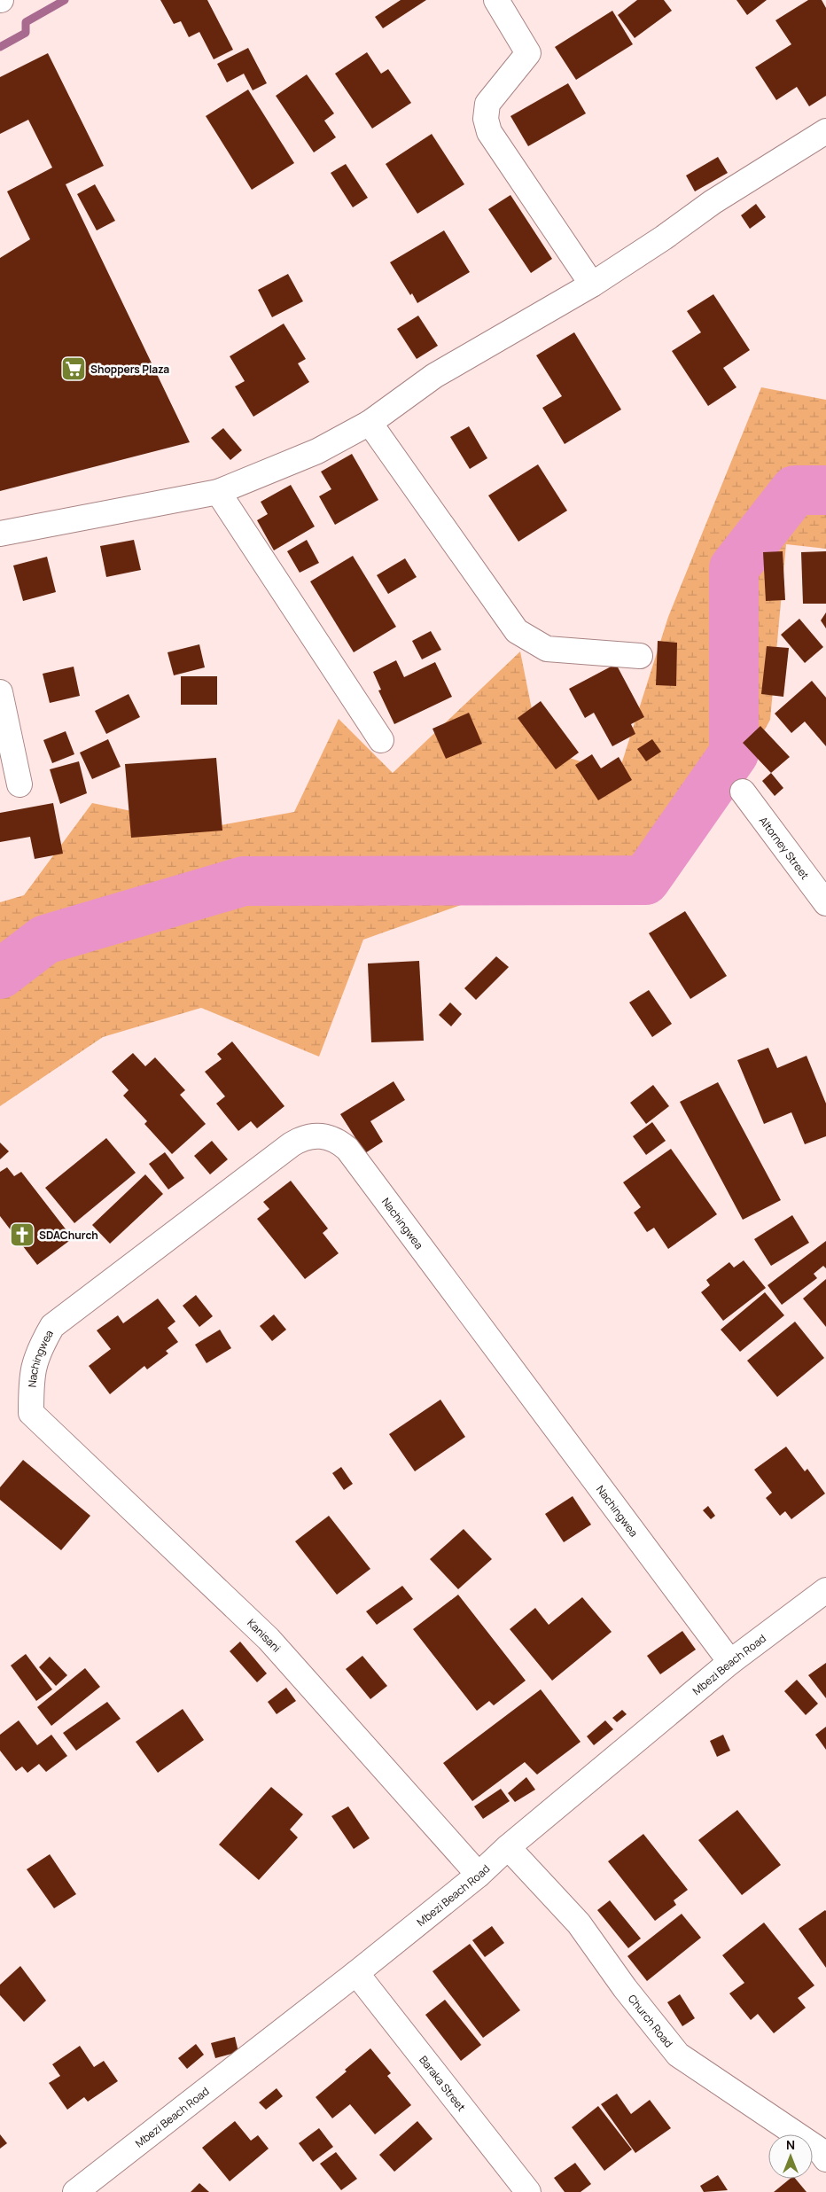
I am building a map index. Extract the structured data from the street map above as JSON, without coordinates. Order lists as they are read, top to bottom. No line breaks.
{"streets":{"street":["Altorney Street","Nachingwea","Kanisani","Mbezi Beach Road","Church Road","Baraka Street"]},"crossings":[["Nachingwea","Kanisani"],["Nachingwea","Mbezi Beach Road"],["Kanisani","Mbezi Beach Road"],["Mbezi Beach Road","Church Road"],["Mbezi Beach Road","Baraka Street"]],"places":{"supermarket":["Shoppers Plaza"],"church":["SDAChurch"]},"north":"top"}
